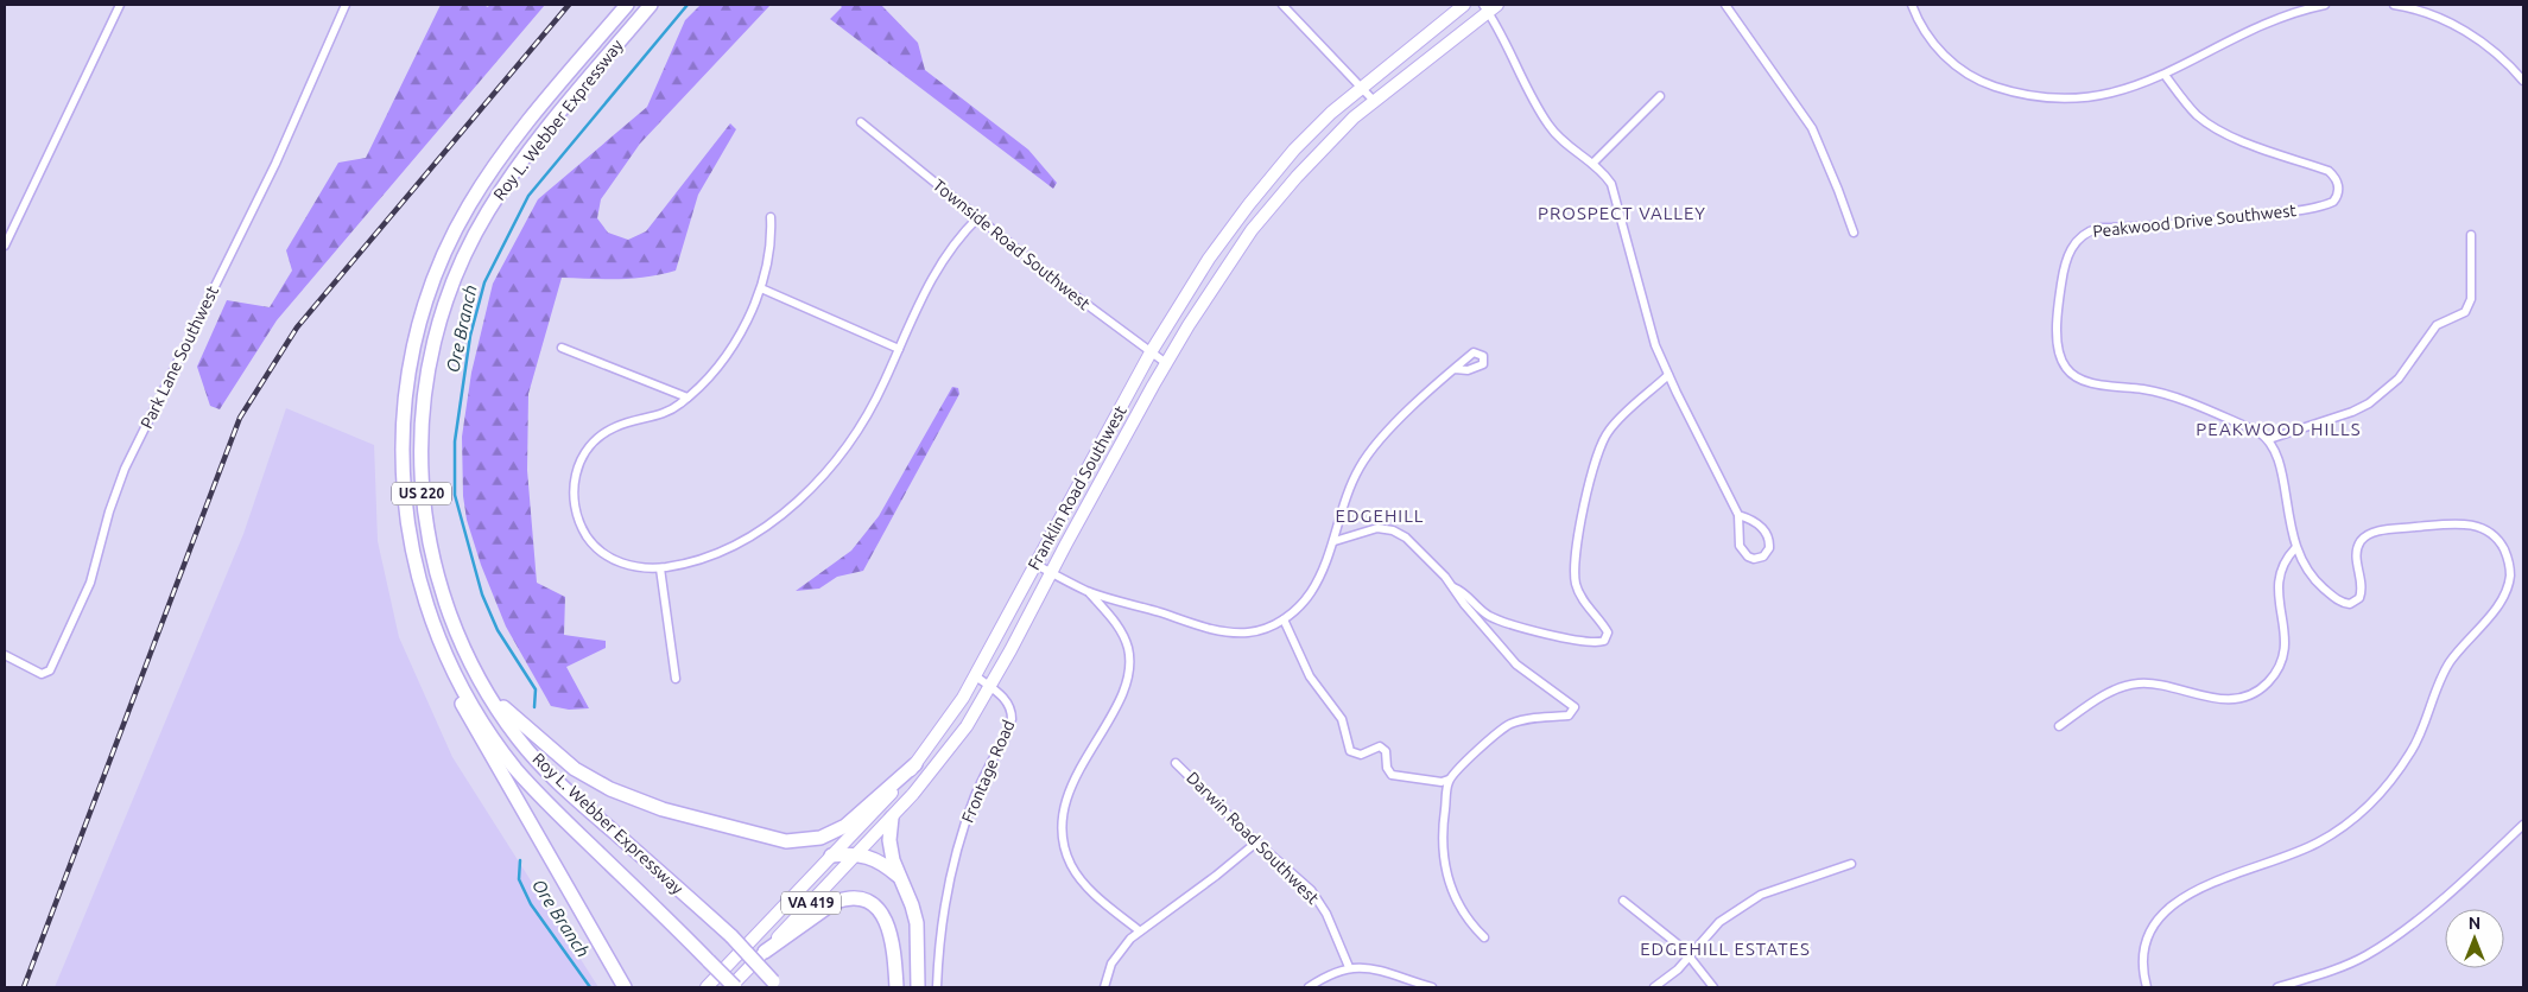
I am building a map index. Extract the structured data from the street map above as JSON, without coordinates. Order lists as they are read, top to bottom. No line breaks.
{"streets":{"highway":["Roy L. Webber Expressway","US 220"],"main road":["Franklin Road Southwest","VA 419"],"street":["Peakwood Drive Southwest","Townside Road Southwest","Park Lane Southwest","Frontage Road","Darwin Road Southwest"]},"crossings":[["Roy L. Webber Expressway","VA 419"],["Townside Road Southwest","Franklin Road Southwest"],["Franklin Road Southwest","Frontage Road"],["Franklin Road Southwest","VA 419"]],"districts":["PROSPECT VALLEY","PEAKWOOD HILLS","EDGEHILL","EDGEHILL ESTATES"],"water":["Ore Branch"],"north":"top"}
